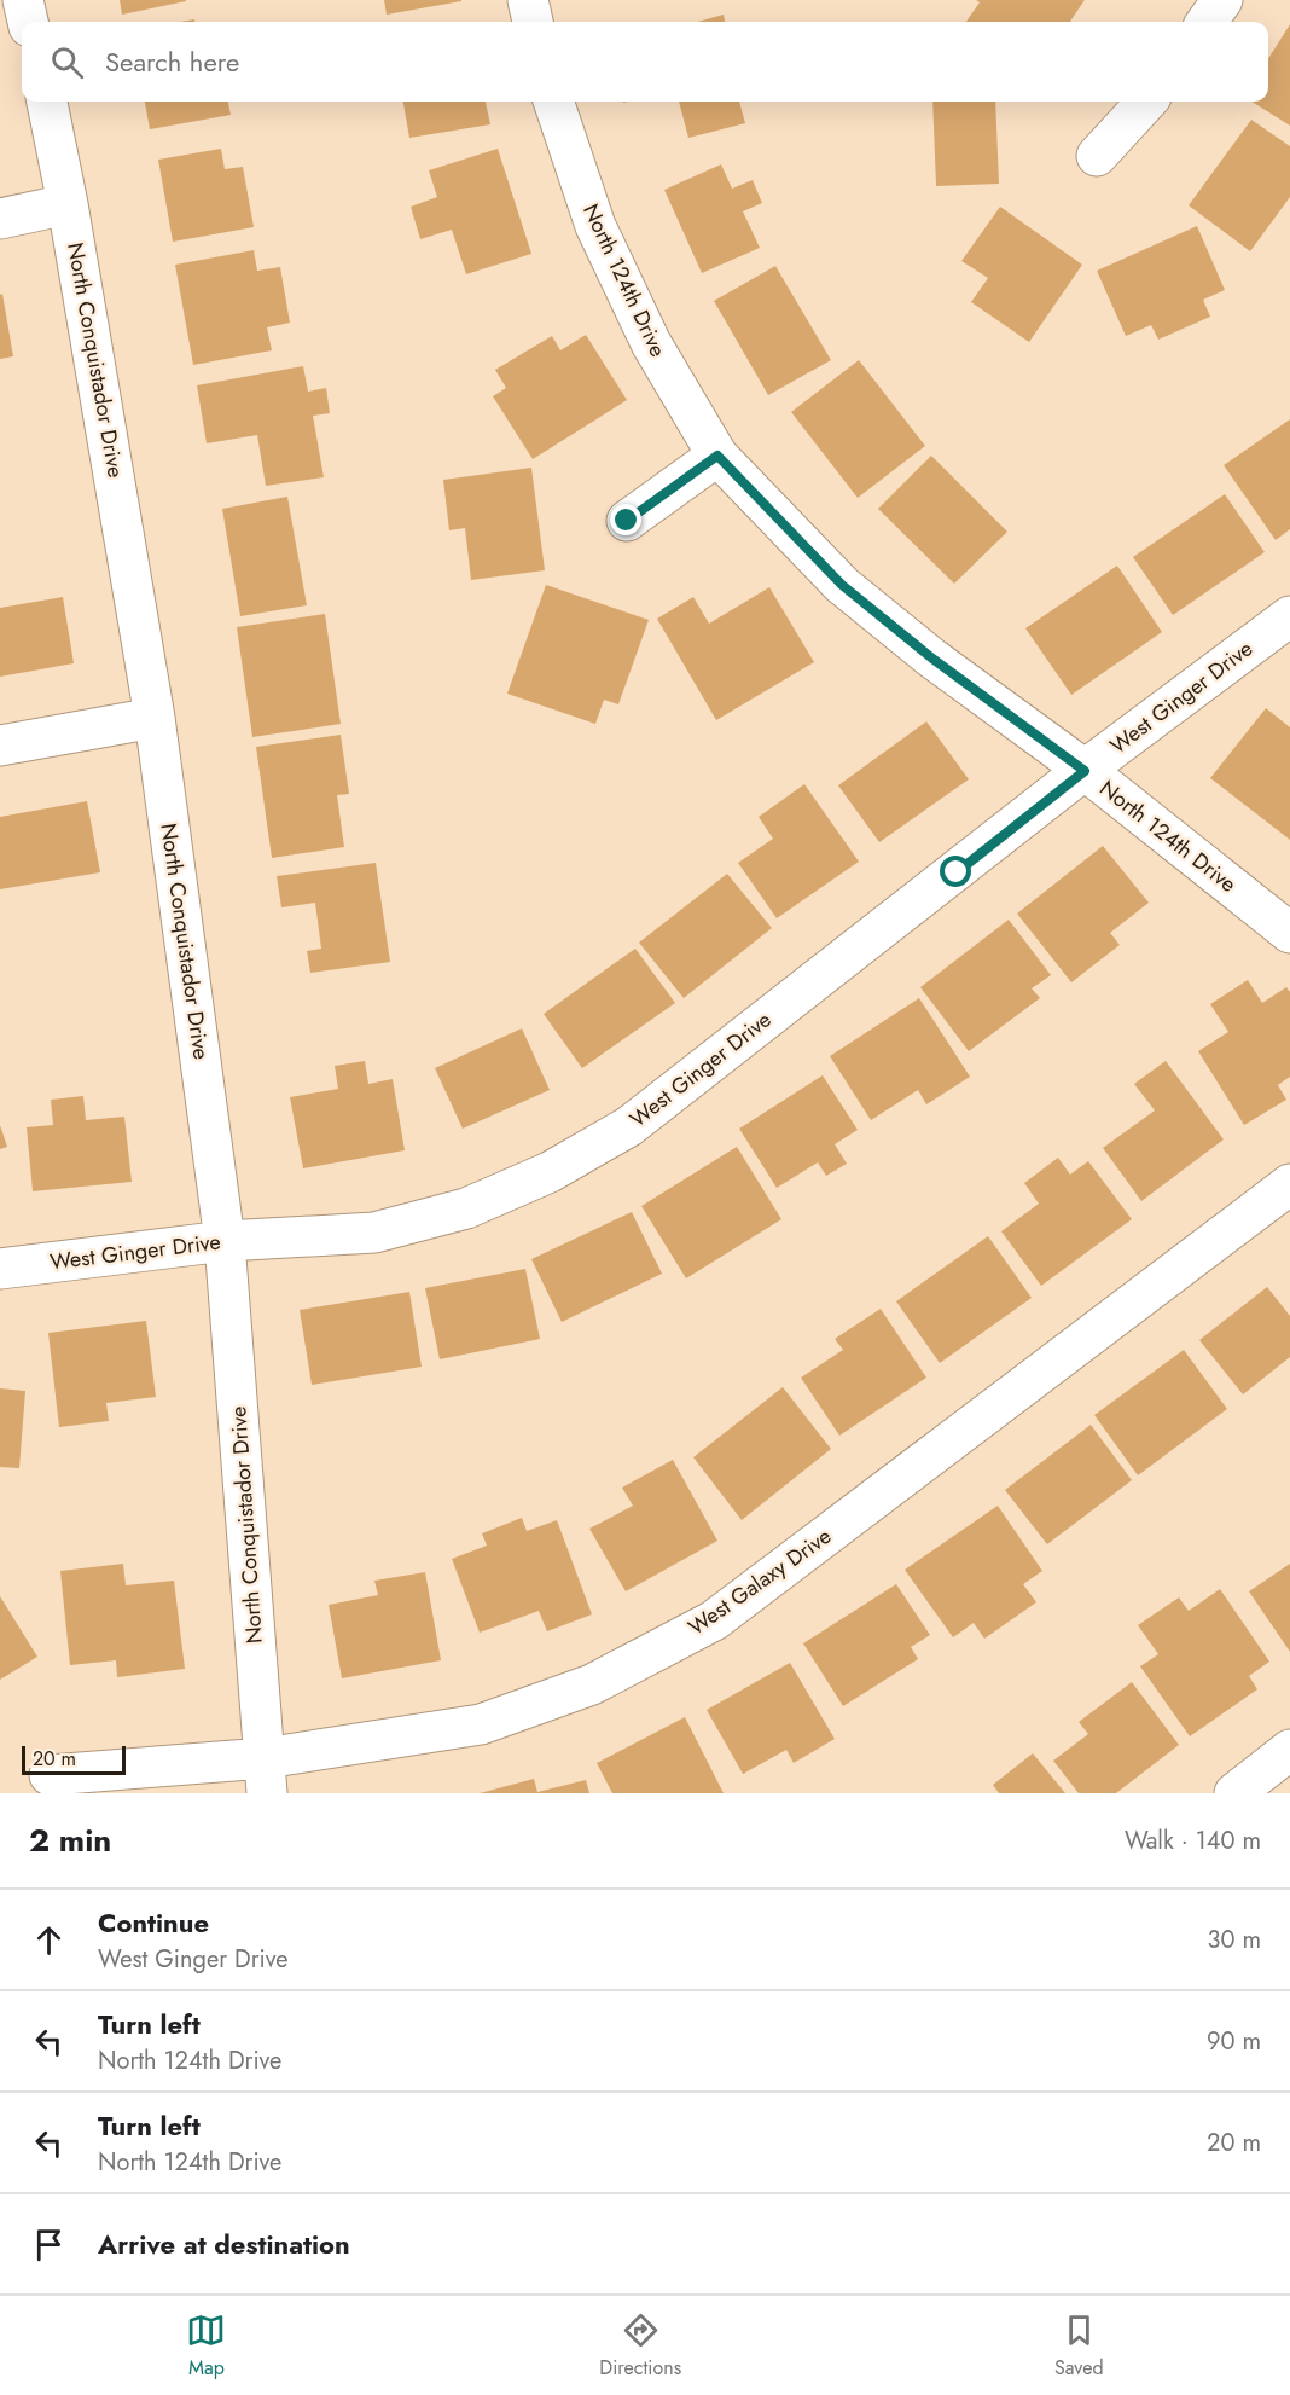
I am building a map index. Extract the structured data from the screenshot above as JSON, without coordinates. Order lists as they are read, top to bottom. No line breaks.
{"streets":{"street":["North 124th Drive","North Conquistador Drive","West Ginger Drive","West Galaxy Drive"]},"crossings":[["North 124th Drive","West Ginger Drive"],["North Conquistador Drive","West Ginger Drive"],["North Conquistador Drive","West Galaxy Drive"]],"scale_bar":"20 m","page":{"search":"Search here","scale":"20 m","heading":["2 min","Walk · 140 m"],"list":[["Continue","West Ginger Drive","30 m"],["Turn left","North 124th Drive","90 m"],["Turn left","North 124th Drive","20 m"],"Arrive at destination"],"nav":["Map","Directions","Saved"]}}
